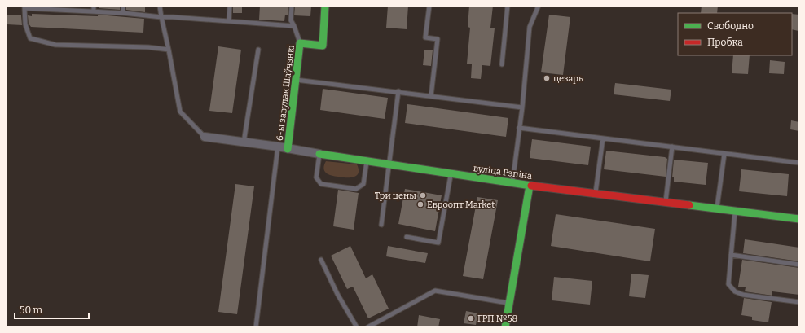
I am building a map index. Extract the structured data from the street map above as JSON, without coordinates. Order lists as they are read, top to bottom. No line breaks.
{"streets":{"street":["6-ы завулак Шаўчэнкі","вуліца Рэпіна"]},"crossings":[["6-ы завулак Шаўчэнкі","вуліца Рэпіна"]],"places":["цезарь","Три цены","Евроопт Market","ГРП №58"],"legend":["Свободно","Пробка"],"scale_bar":"50 m"}
